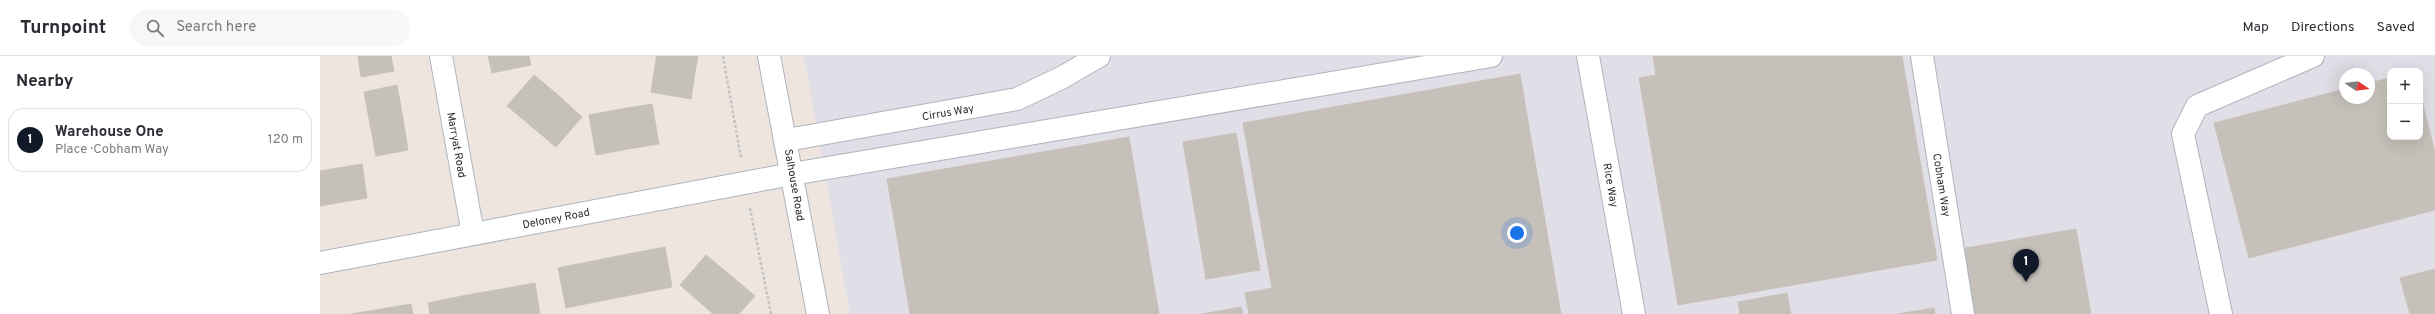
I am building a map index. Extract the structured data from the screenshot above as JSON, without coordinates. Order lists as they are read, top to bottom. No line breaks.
{"streets":{"street":["Cirrus Way","Marryat Road","Salhouse Road","Rice Way","Cobham Way","Deloney Road"]},"crossings":[["Cirrus Way","Salhouse Road"],["Marryat Road","Deloney Road"],["Salhouse Road","Deloney Road"]],"north":"right","page":{"header":"Turnpoint","search":"Search here","nav":["Map","Directions","Saved"],"heading":"Nearby","map_buttons":["+","−"],"list":[{"mark":"1","name":"Warehouse One","note":"Place · Cobham Way","value":"120 m"}],"pins":"1"}}
